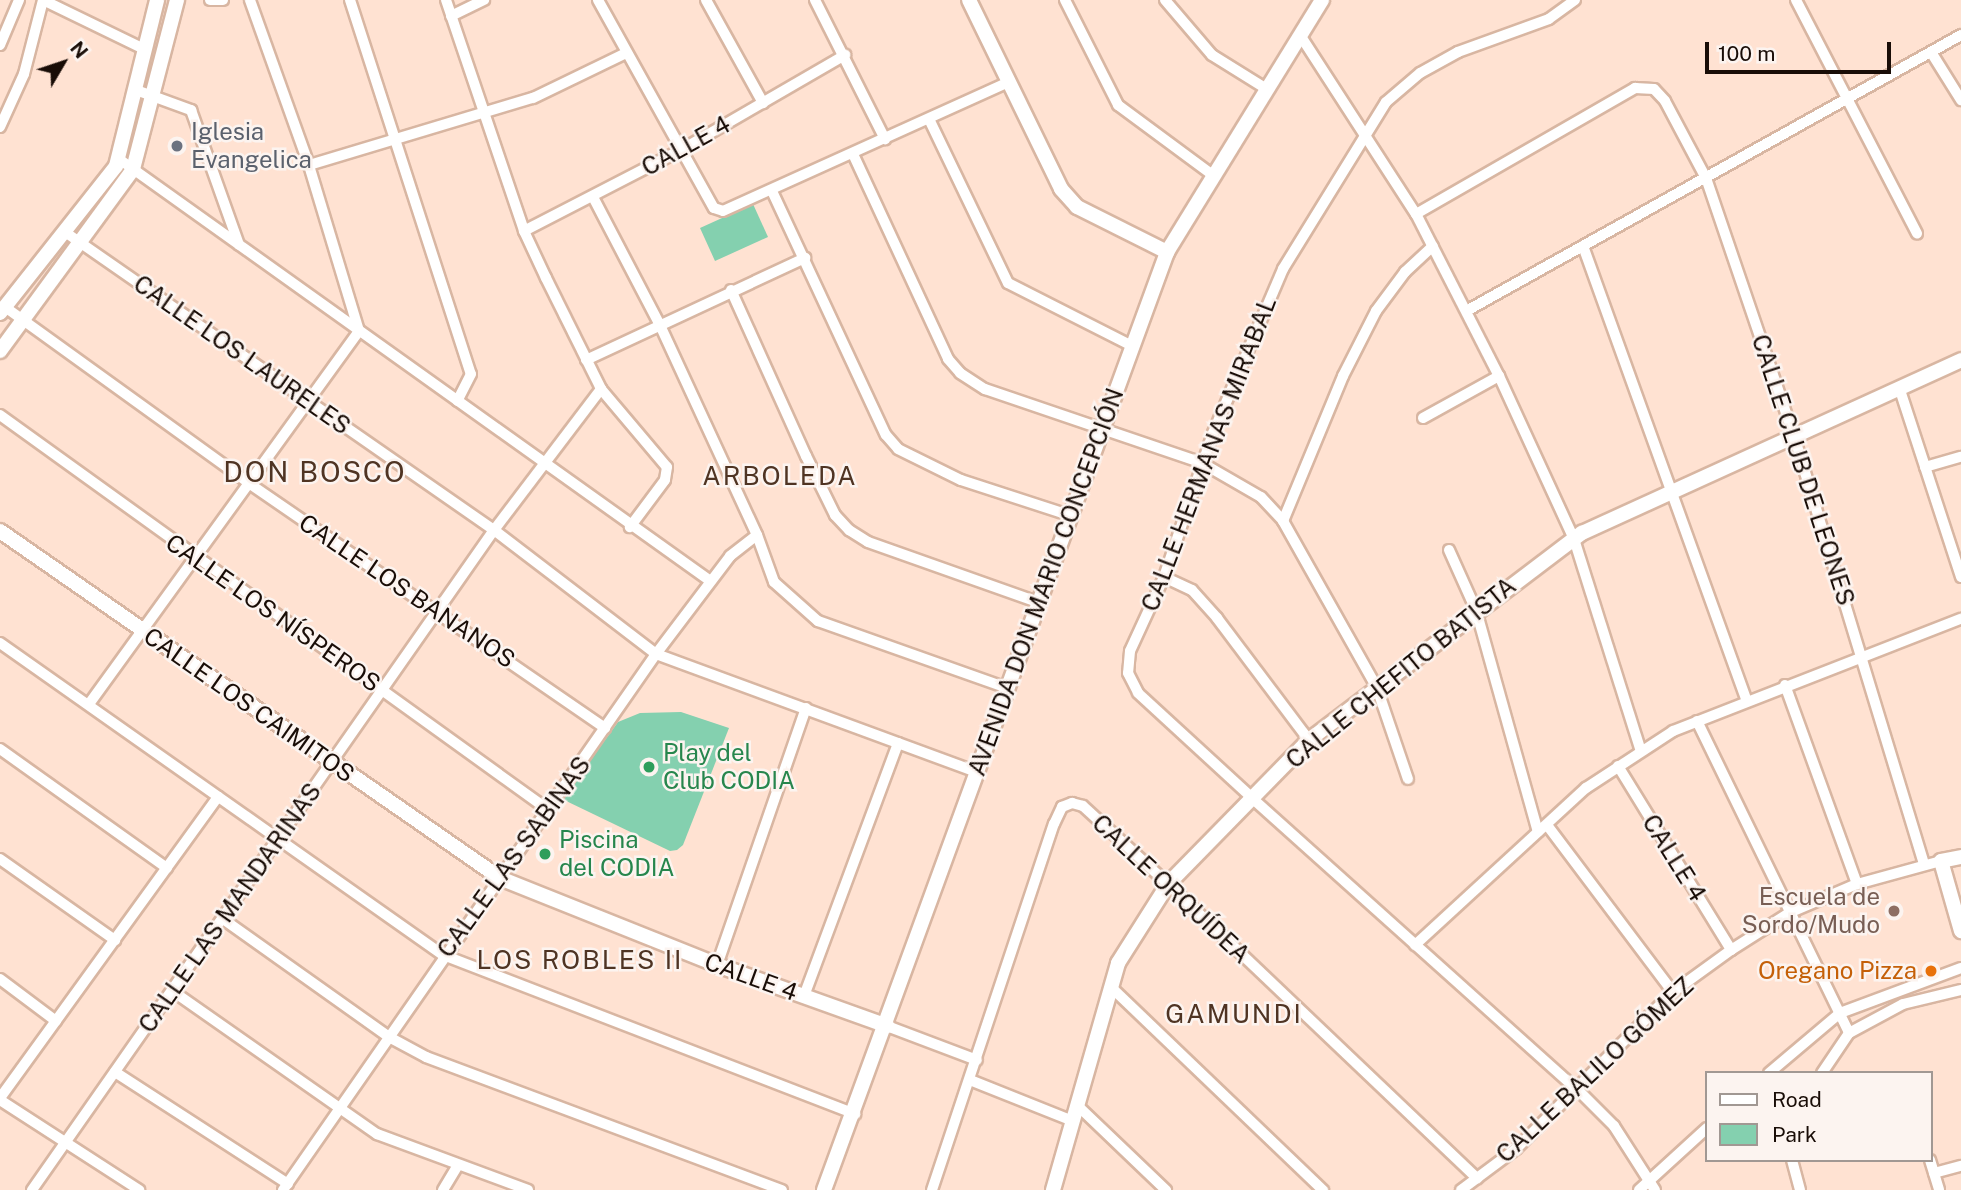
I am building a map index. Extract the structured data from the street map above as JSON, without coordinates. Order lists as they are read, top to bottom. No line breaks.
{"streets":{"street":["CALLE 4","CALLE LOS LAURELES","CALLE HERMANAS MIRABAL","CALLE CLUB DE LEONES","AVENIDA DON MARIO CONCEPCIÓN","CALLE LOS BANANOS","CALLE LOS NÍSPEROS","CALLE CHEFITO BATISTA","CALLE LOS CAIMITOS","CALLE LAS SABINAS","CALLE ORQUÍDEA","CALLE LAS MANDARINAS","CALLE BALILO GÓMEZ"]},"crossings":[["CALLE 4","AVENIDA DON MARIO CONCEPCIÓN"],["CALLE 4","CALLE LOS CAIMITOS"],["CALLE 4","CALLE LAS SABINAS"],["CALLE 4","CALLE BALILO GÓMEZ"],["CALLE LOS LAURELES","AVENIDA DON MARIO CONCEPCIÓN"],["CALLE LOS LAURELES","CALLE LAS SABINAS"],["CALLE LOS LAURELES","CALLE LAS MANDARINAS"],["CALLE HERMANAS MIRABAL","CALLE CHEFITO BATISTA"],["CALLE CLUB DE LEONES","CALLE CHEFITO BATISTA"],["CALLE CLUB DE LEONES","CALLE BALILO GÓMEZ"],["CALLE LOS BANANOS","CALLE LAS SABINAS"],["CALLE LOS BANANOS","CALLE LAS MANDARINAS"],["CALLE LOS NÍSPEROS","CALLE LAS SABINAS"],["CALLE LOS NÍSPEROS","CALLE LAS MANDARINAS"],["CALLE CHEFITO BATISTA","CALLE ORQUÍDEA"],["CALLE LOS CAIMITOS","CALLE LAS SABINAS"],["CALLE LOS CAIMITOS","CALLE LAS MANDARINAS"],["CALLE ORQUÍDEA","CALLE BALILO GÓMEZ"]],"districts":["DON BOSCO","ARBOLEDA","LOS ROBLES II","GAMUNDI"],"places":["Iglesia Evangelica","Play del Club CODIA","Piscina del CODIA","Escuela de Sordo/Mudo","Oregano Pizza"],"legend":["Road","Park"],"scale_bar":"100 m","north":"top right"}
